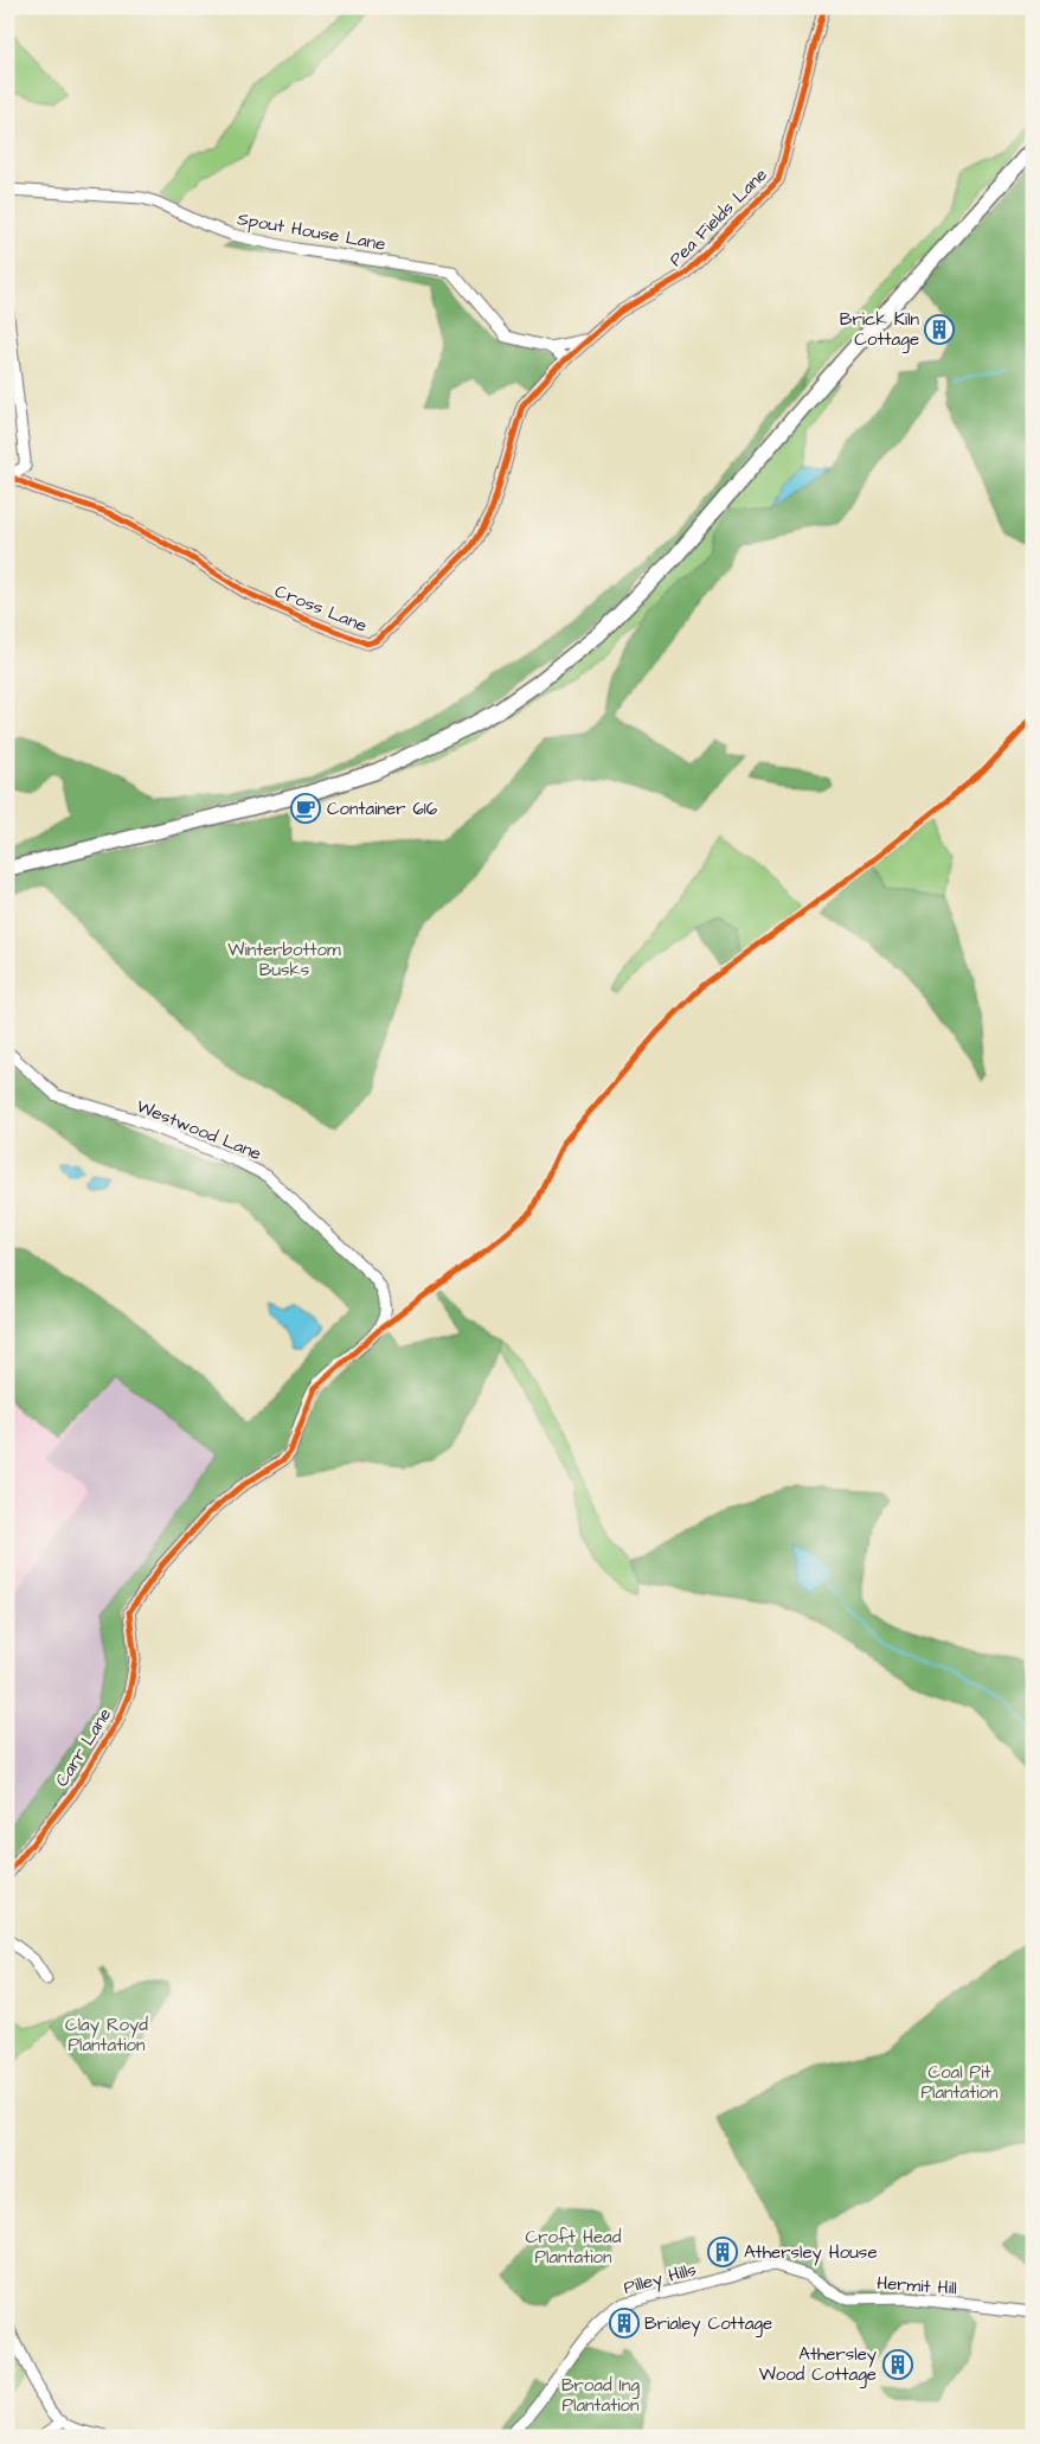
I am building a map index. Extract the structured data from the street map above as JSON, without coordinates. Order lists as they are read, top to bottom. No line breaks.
{"streets":{"street":["Pea Fields Lane","Spout House Lane","Cross Lane","Westwood Lane","Carr Lane","Pilley Hills","Hermit Hill"]},"crossings":[["Pea Fields Lane","Spout House Lane"],["Pea Fields Lane","Cross Lane"],["Spout House Lane","Cross Lane"],["Westwood Lane","Carr Lane"],["Pilley Hills","Hermit Hill"]],"parks":["Winterbottom Busks","Clay Royd Plantation","Coal Pit Plantation","Croft Head Plantation","Broad Ing Plantation"],"places":{"building":["Brick Kiln Cottage","Athersley House","Brialey Cottage","Athersley Wood Cottage"],"cafe":["Container 616"]}}
